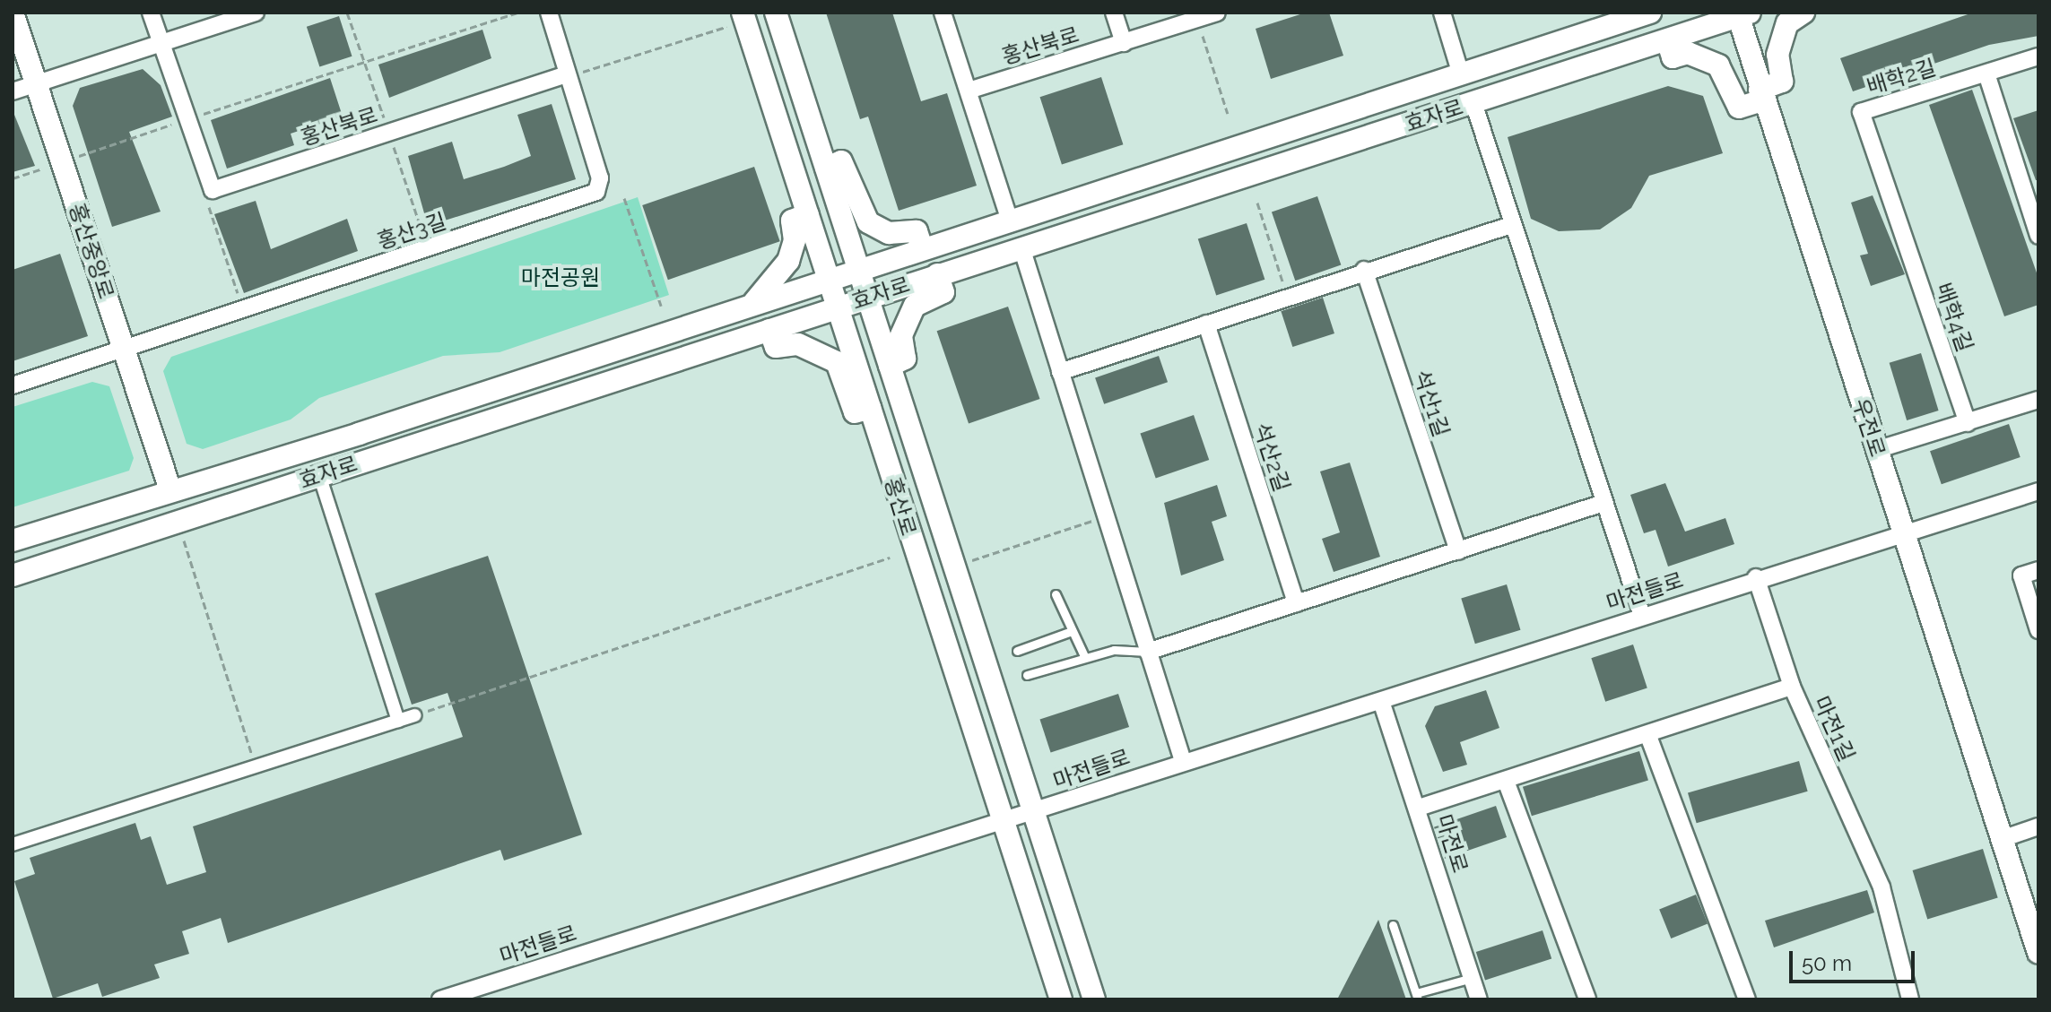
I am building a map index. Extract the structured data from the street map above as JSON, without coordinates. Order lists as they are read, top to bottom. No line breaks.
{"streets":{"street":["홍산북로","배학2길","효자로","홍산3길","홍산중앙로","배학4길","석산1길","우전로","석산2길","홍산로","마전들로","마전1길","마전로"]},"crossings":[["홍산북로","홍산3길"],["배학2길","배학4길"],["효자로","홍산중앙로"],["효자로","우전로"],["효자로","홍산로"],["홍산3길","홍산중앙로"],["우전로","마전들로"],["홍산로","마전들로"],["마전들로","마전로"],["마전1길","마전로"]],"parks":["마전공원"],"scale_bar":"50 m"}
